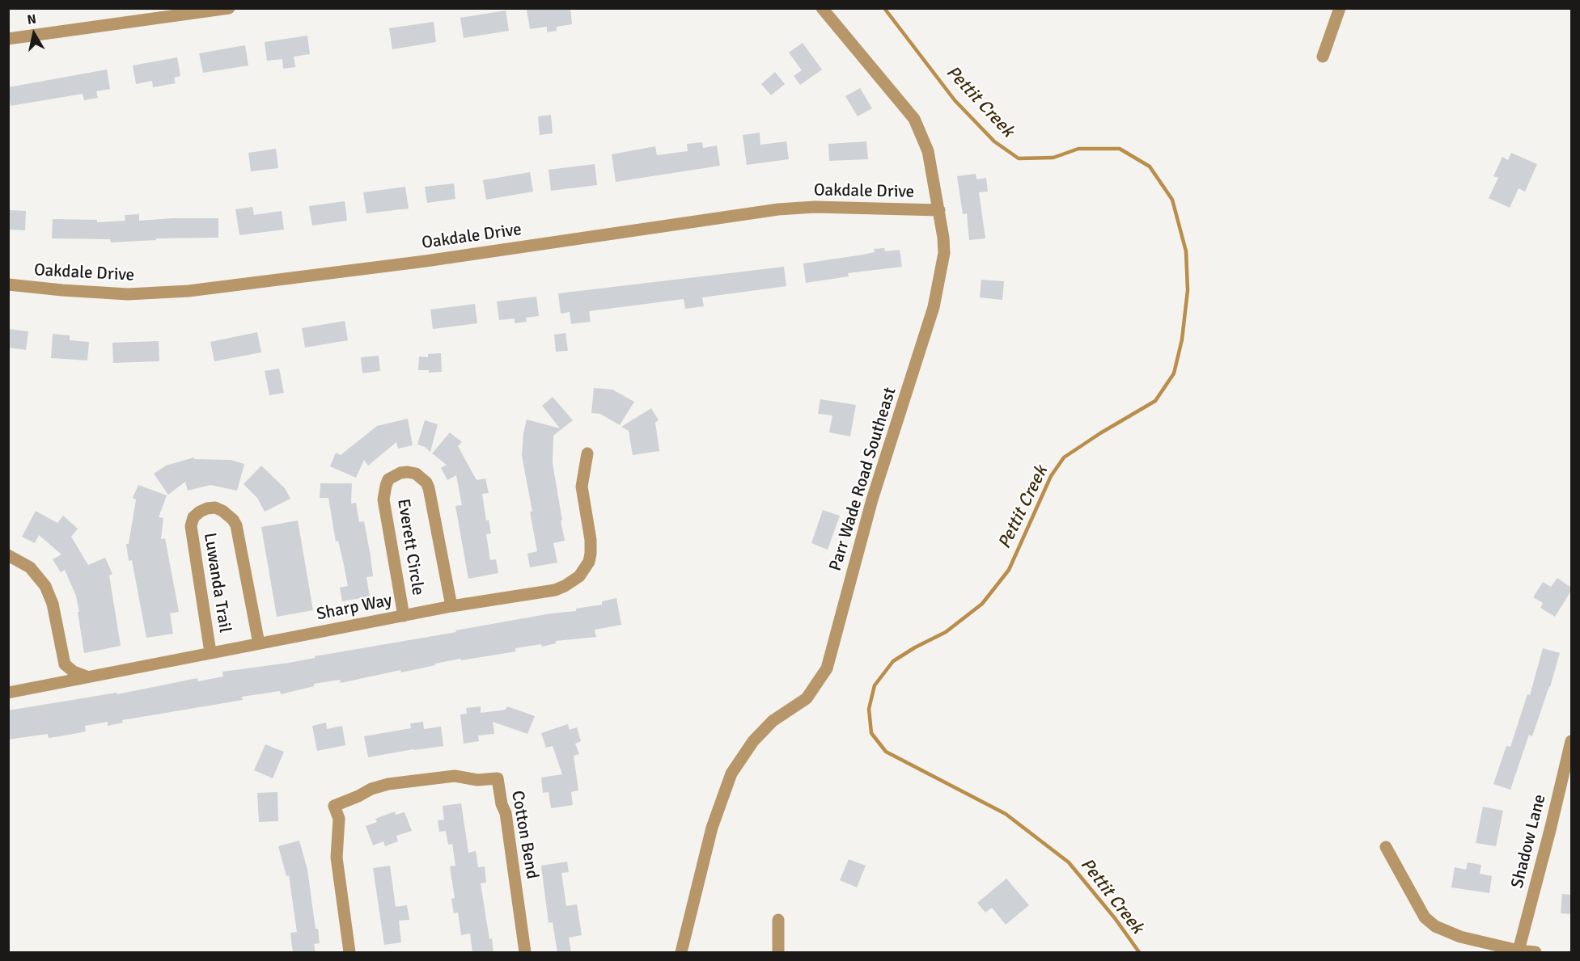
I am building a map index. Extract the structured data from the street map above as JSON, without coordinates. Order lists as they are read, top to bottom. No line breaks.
{"streets":{"street":["Oakdale Drive","Parr Wade Road Southeast","Everett Circle","Luwanda Trail","Sharp Way","Cotton Bend","Shadow Lane"]},"crossings":[["Oakdale Drive","Parr Wade Road Southeast"],["Everett Circle","Sharp Way"],["Luwanda Trail","Sharp Way"]],"water":["Pettit Creek"],"north":"top"}
